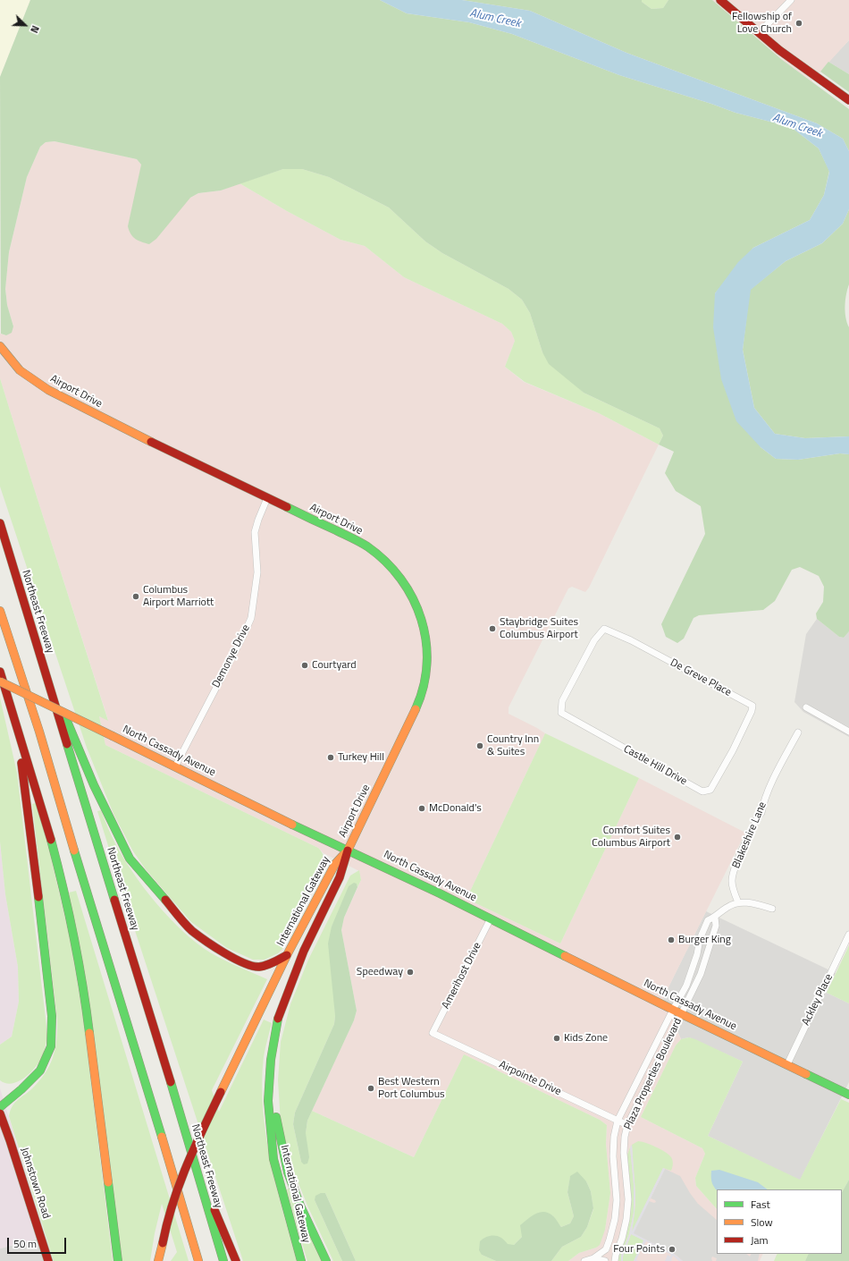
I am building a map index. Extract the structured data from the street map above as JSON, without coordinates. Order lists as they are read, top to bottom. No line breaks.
{"streets":{"main road":["Airport Drive","Northeast Freeway","North Cassady Avenue","International Gateway","Johnstown Road"],"street":["Demonye Drive","De Greve Place","Castle Hill Drive","Blakeshire Lane","Amerihost Drive","Ackley Place","Plaza Properties Boulevard","Airpointe Drive"]},"crossings":[["Airport Drive","Demonye Drive"],["Airport Drive","North Cassady Avenue"],["Airport Drive","International Gateway"],["Demonye Drive","North Cassady Avenue"],["De Greve Place","Castle Hill Drive"],["North Cassady Avenue","International Gateway"],["North Cassady Avenue","Amerihost Drive"],["North Cassady Avenue","Ackley Place"],["North Cassady Avenue","Plaza Properties Boulevard"],["Amerihost Drive","Airpointe Drive"],["Plaza Properties Boulevard","Airpointe Drive"]],"water":["Alum Creek"],"places":["Fellowship of Love Church","Columbus Airport Marriott","Staybridge Suites Columbus Airport","Courtyard","Country Inn & Suites","Turkey Hill","McDonald's","Comfort Suites Columbus Airport","Burger King","Speedway","Kids Zone","Best Western Port Columbus","Four Points"],"legend":["Fast","Slow","Jam"],"scale_bar":"50 m","north":"bottom right"}
